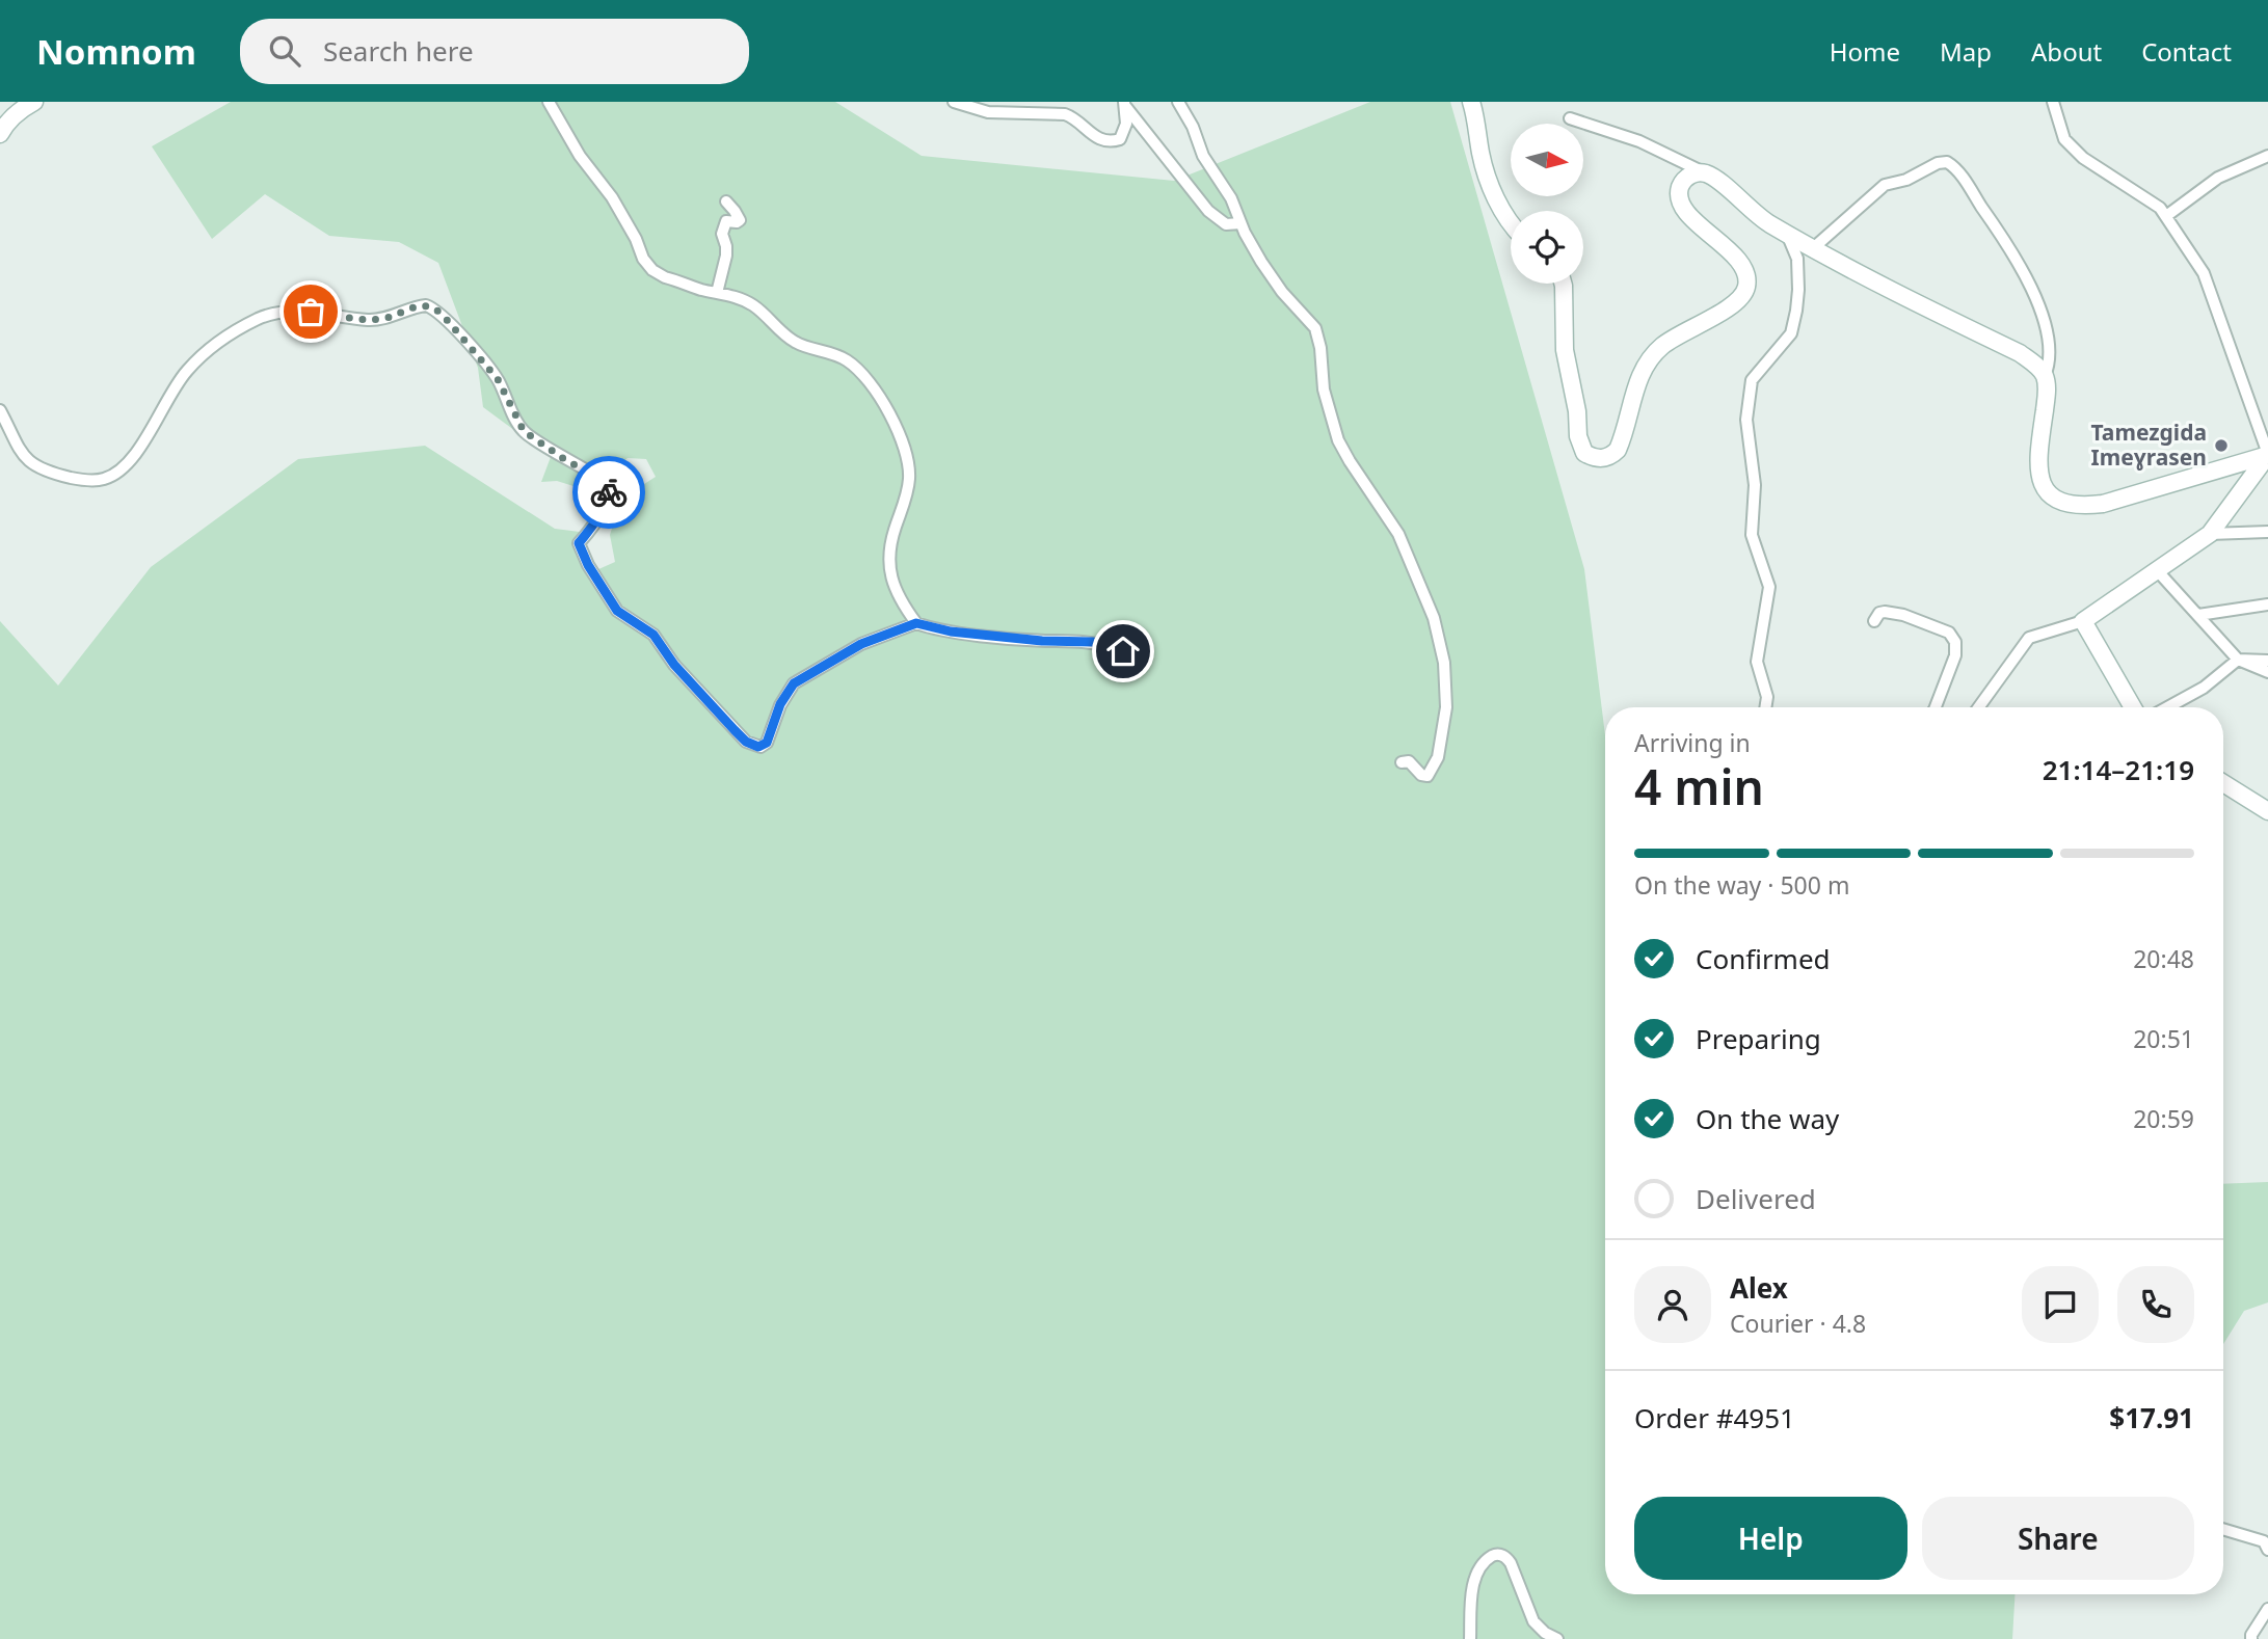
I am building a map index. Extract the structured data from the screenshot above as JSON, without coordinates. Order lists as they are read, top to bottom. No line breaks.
{"places":["Tamezgida Imeɣrasen"],"north":"right","page":{"header":"Nomnom","search":"Search here","nav":["Home","Map","About","Contact"],"heading":["4 min","Arriving in","21:14–21:19"],"panel":["Alex","Courier · 4.8","Order #4951","$17.91"],"bar":"On the way · 500 m","list":[["Confirmed","20:48"],["Preparing","20:51"],["On the way","20:59"],"Delivered"],"buttons":["Help","Share"]}}
